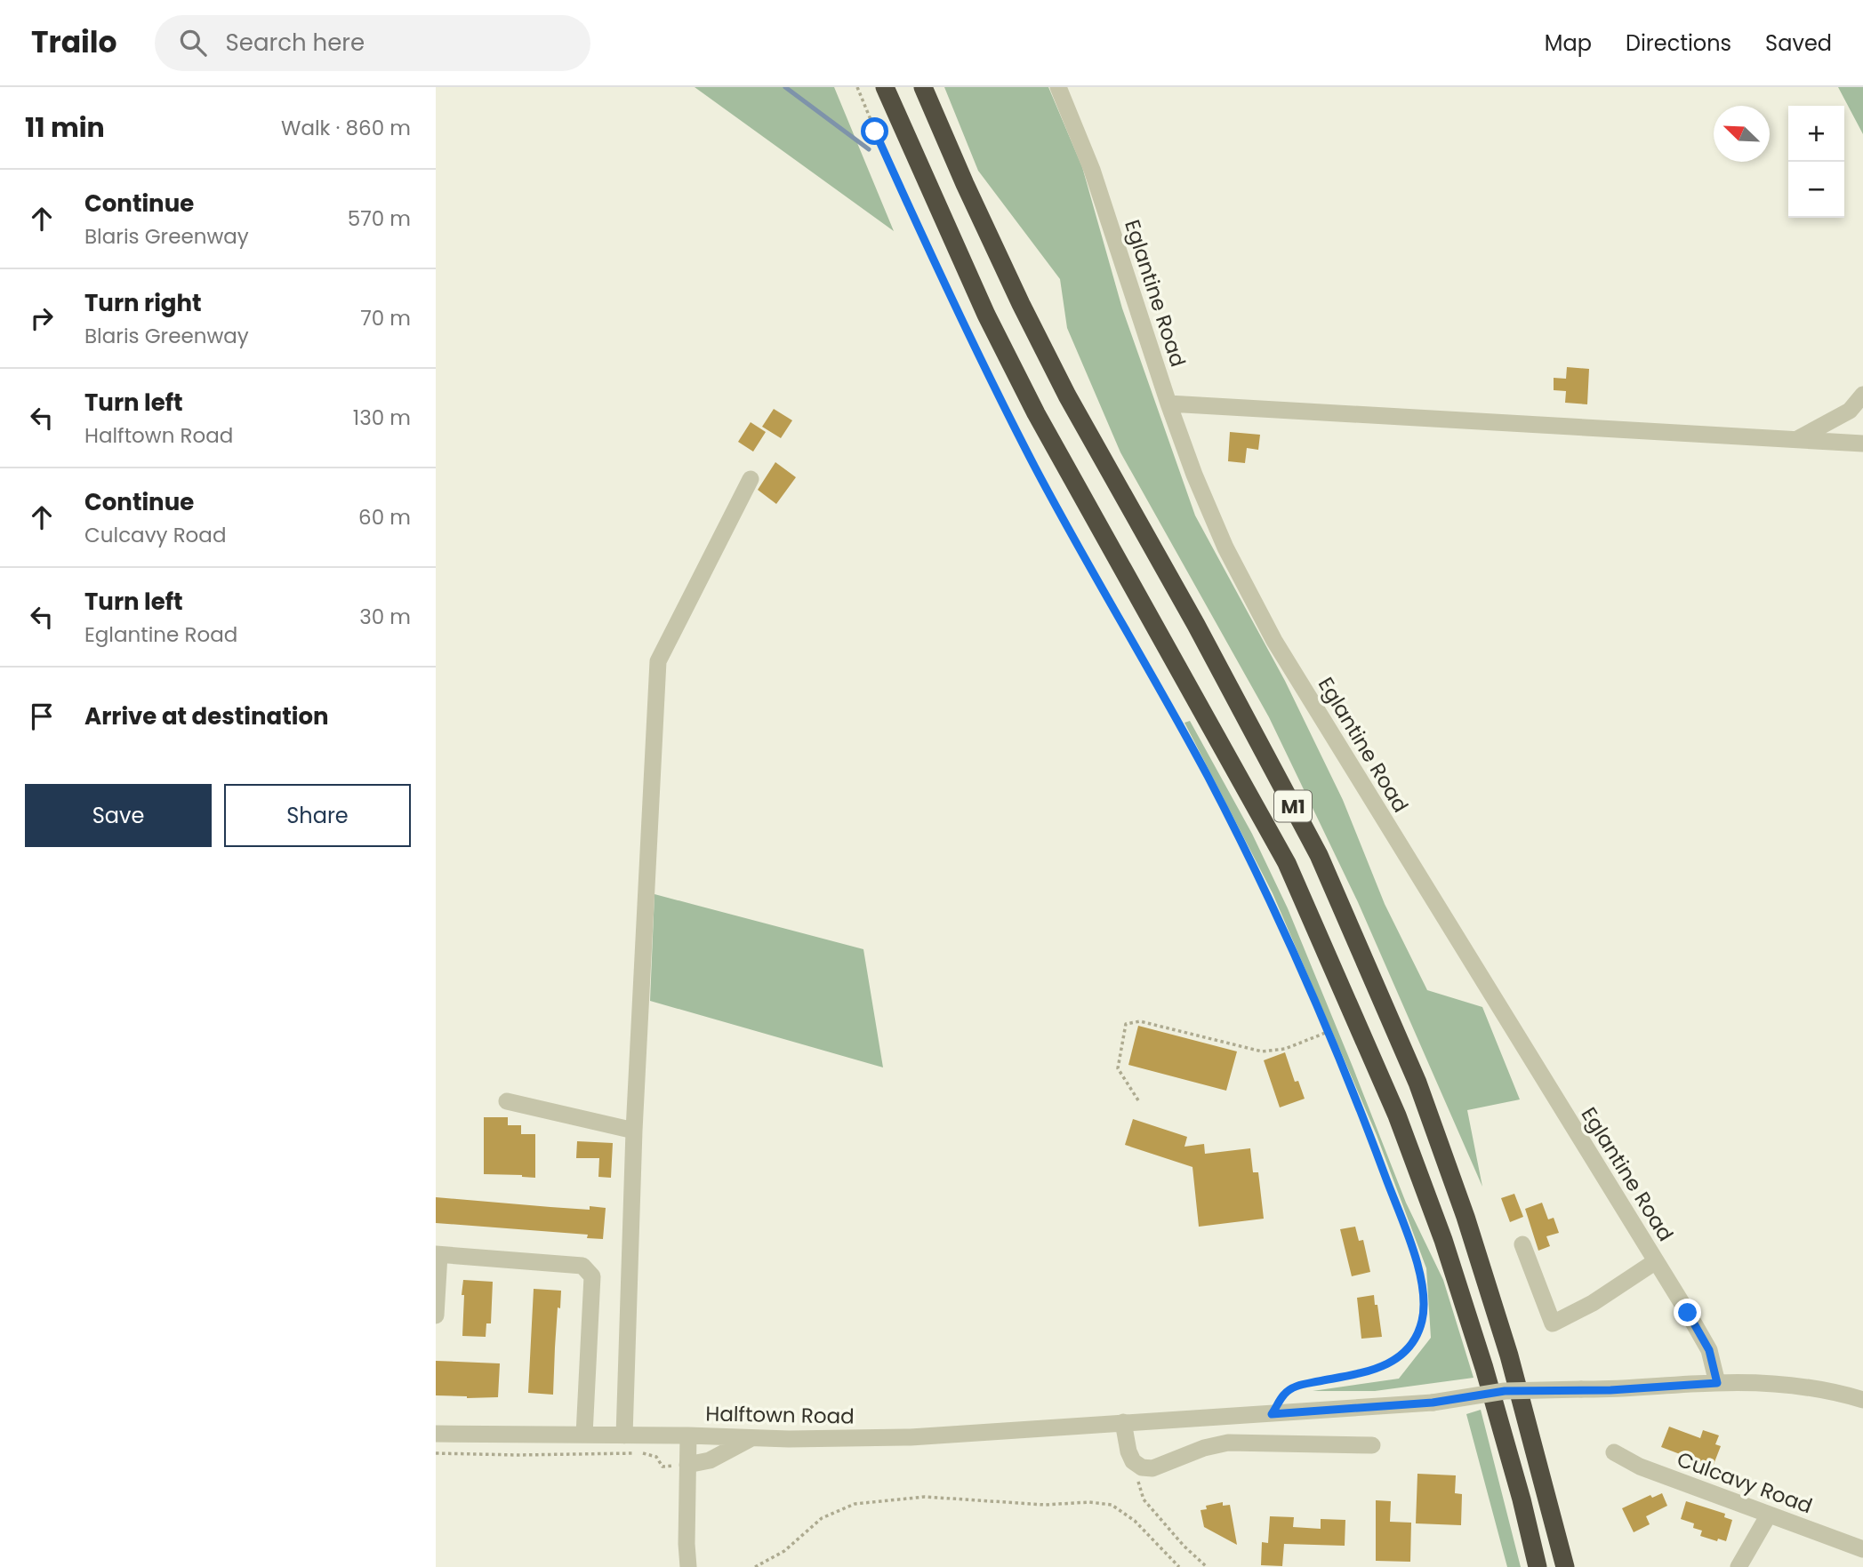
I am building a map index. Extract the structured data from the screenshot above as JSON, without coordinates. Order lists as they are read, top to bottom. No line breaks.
{"streets":{"highway":["M1"],"street":["Eglantine Road","Halftown Road","Culcavy Road"]},"crossings":[["Eglantine Road","Halftown Road"]],"north":"top left","page":{"header":"Trailo","search":"Search here","nav":["Map","Directions","Saved"],"heading":["11 min","Walk · 860 m"],"map_buttons":["+","−"],"list":[["Continue","Blaris Greenway","570 m"],["Turn right","Blaris Greenway","70 m"],["Turn left","Halftown Road","130 m"],["Continue","Culcavy Road","60 m"],["Turn left","Eglantine Road","30 m"],"Arrive at destination"],"buttons":["Save","Share"]}}
